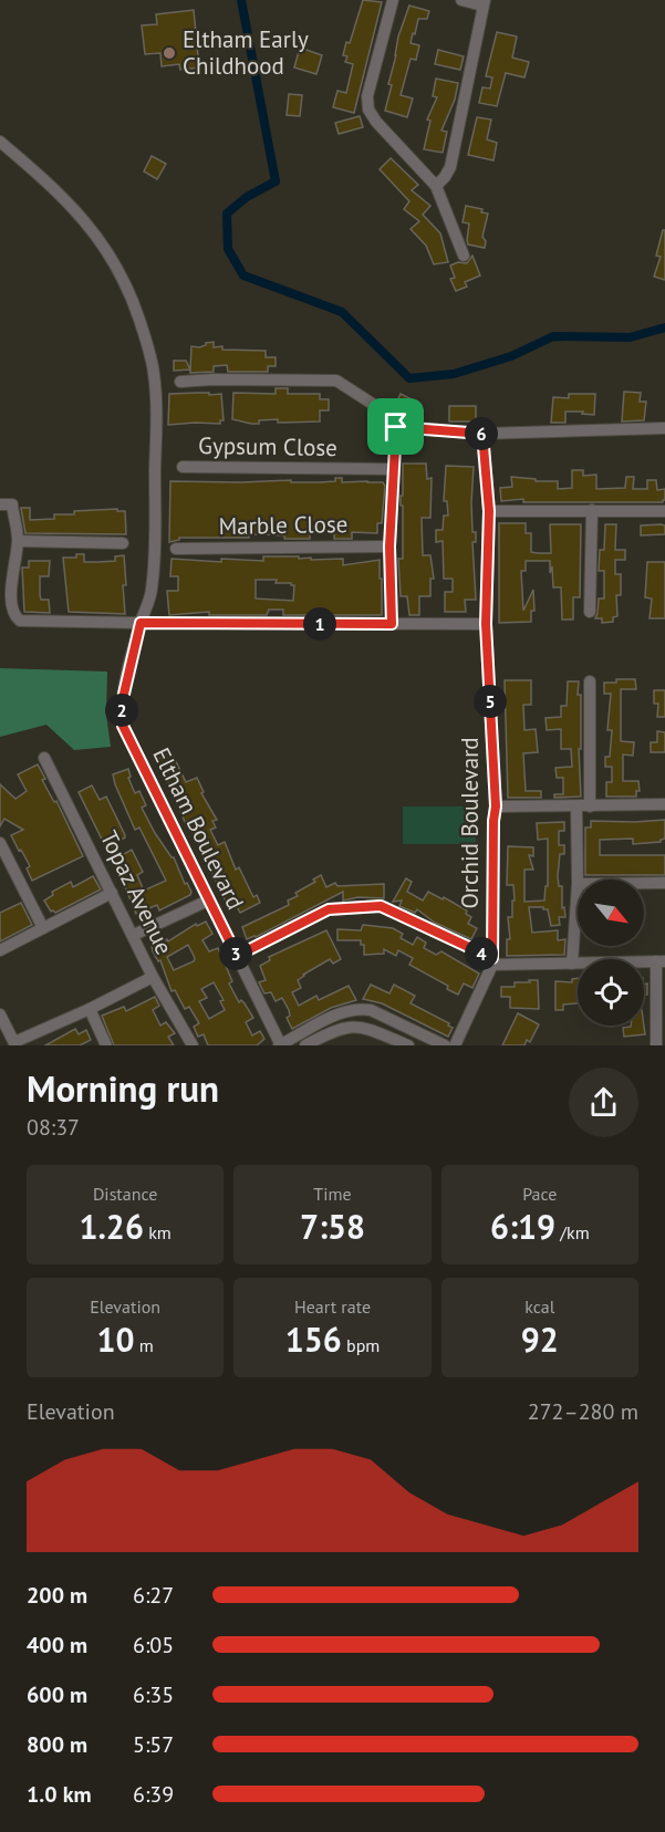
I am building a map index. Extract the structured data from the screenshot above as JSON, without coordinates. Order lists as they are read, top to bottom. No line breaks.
{"streets":{"street":["Gypsum Close","Marble Close","Orchid Boulevard","Eltham Boulevard","Topaz Avenue"]},"places":["Eltham Early Childhood"],"north":"bottom right","page":{"pins":["6","1","5","2","3","4"],"heading":["Morning run","08:37"],"stats":[["Distance","1.26 km"],["Time","7:58"],["Pace","6:19 /km"],["Elevation","10 m"],["Heart rate","156 bpm"],["kcal","92"]],"chart":["Elevation","272–280 m"],"list":[{"name":"200 m","note":"6:27"},{"name":"400 m","note":"6:05"},{"name":"600 m","note":"6:35"},{"name":"800 m","note":"5:57"},{"name":"1.0 km","note":"6:39"}]}}
